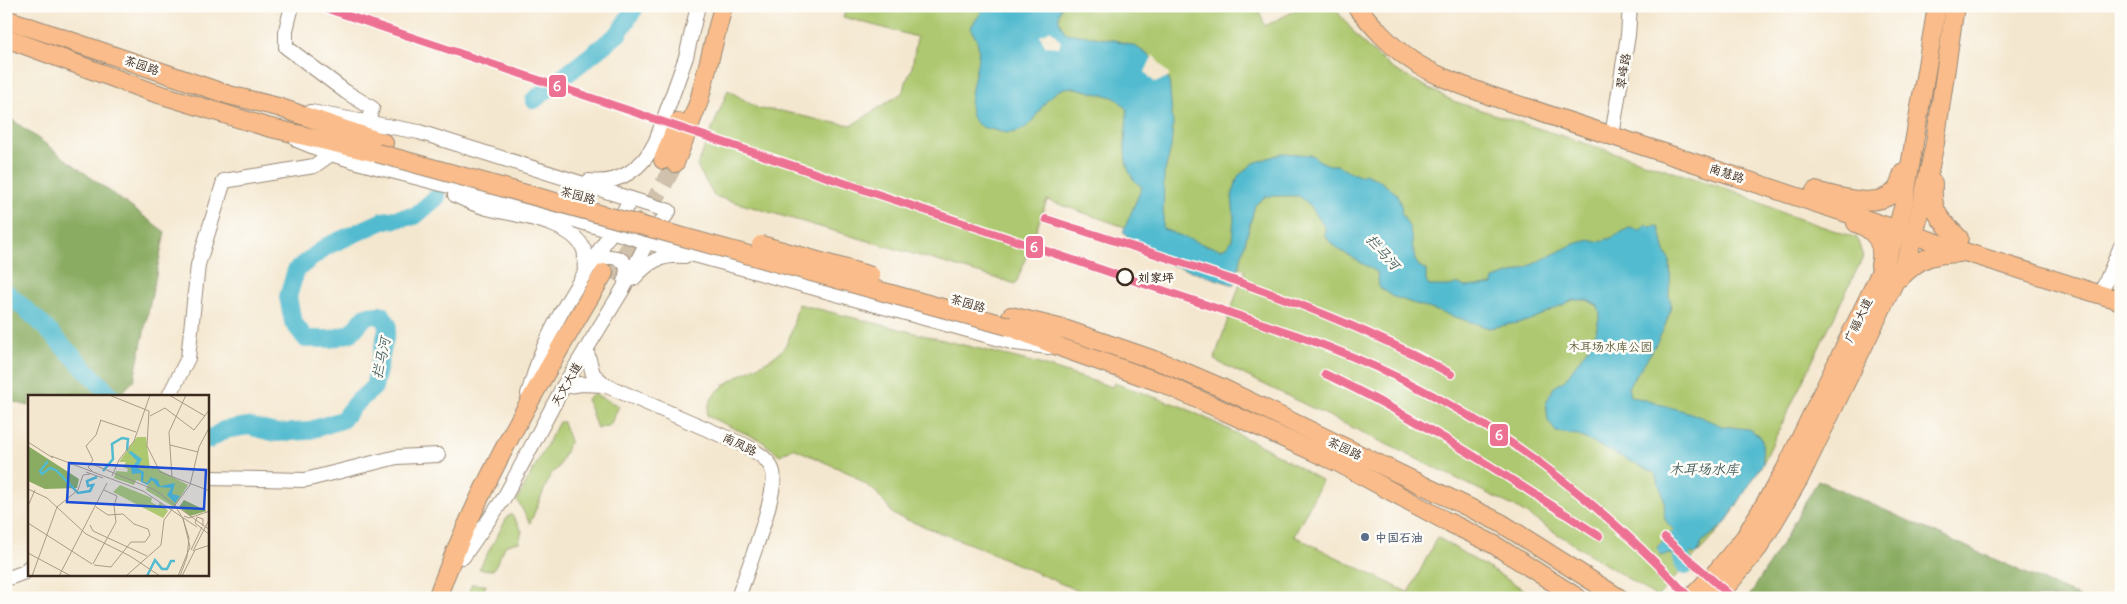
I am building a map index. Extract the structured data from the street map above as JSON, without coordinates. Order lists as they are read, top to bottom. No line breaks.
{"streets":{"main road":["茶园路","南慧路","广福大道","天文大道"],"street":["翠峰路","南凤路"]},"crossings":[["茶园路","天文大道"],["翠峰路","南慧路"],["南慧路","广福大道"]],"water":["拦马河","木耳场水库"],"parks":["木耳场水库公园"],"places":["刘家坪","中国石油"],"lines":["transit line 6"]}
